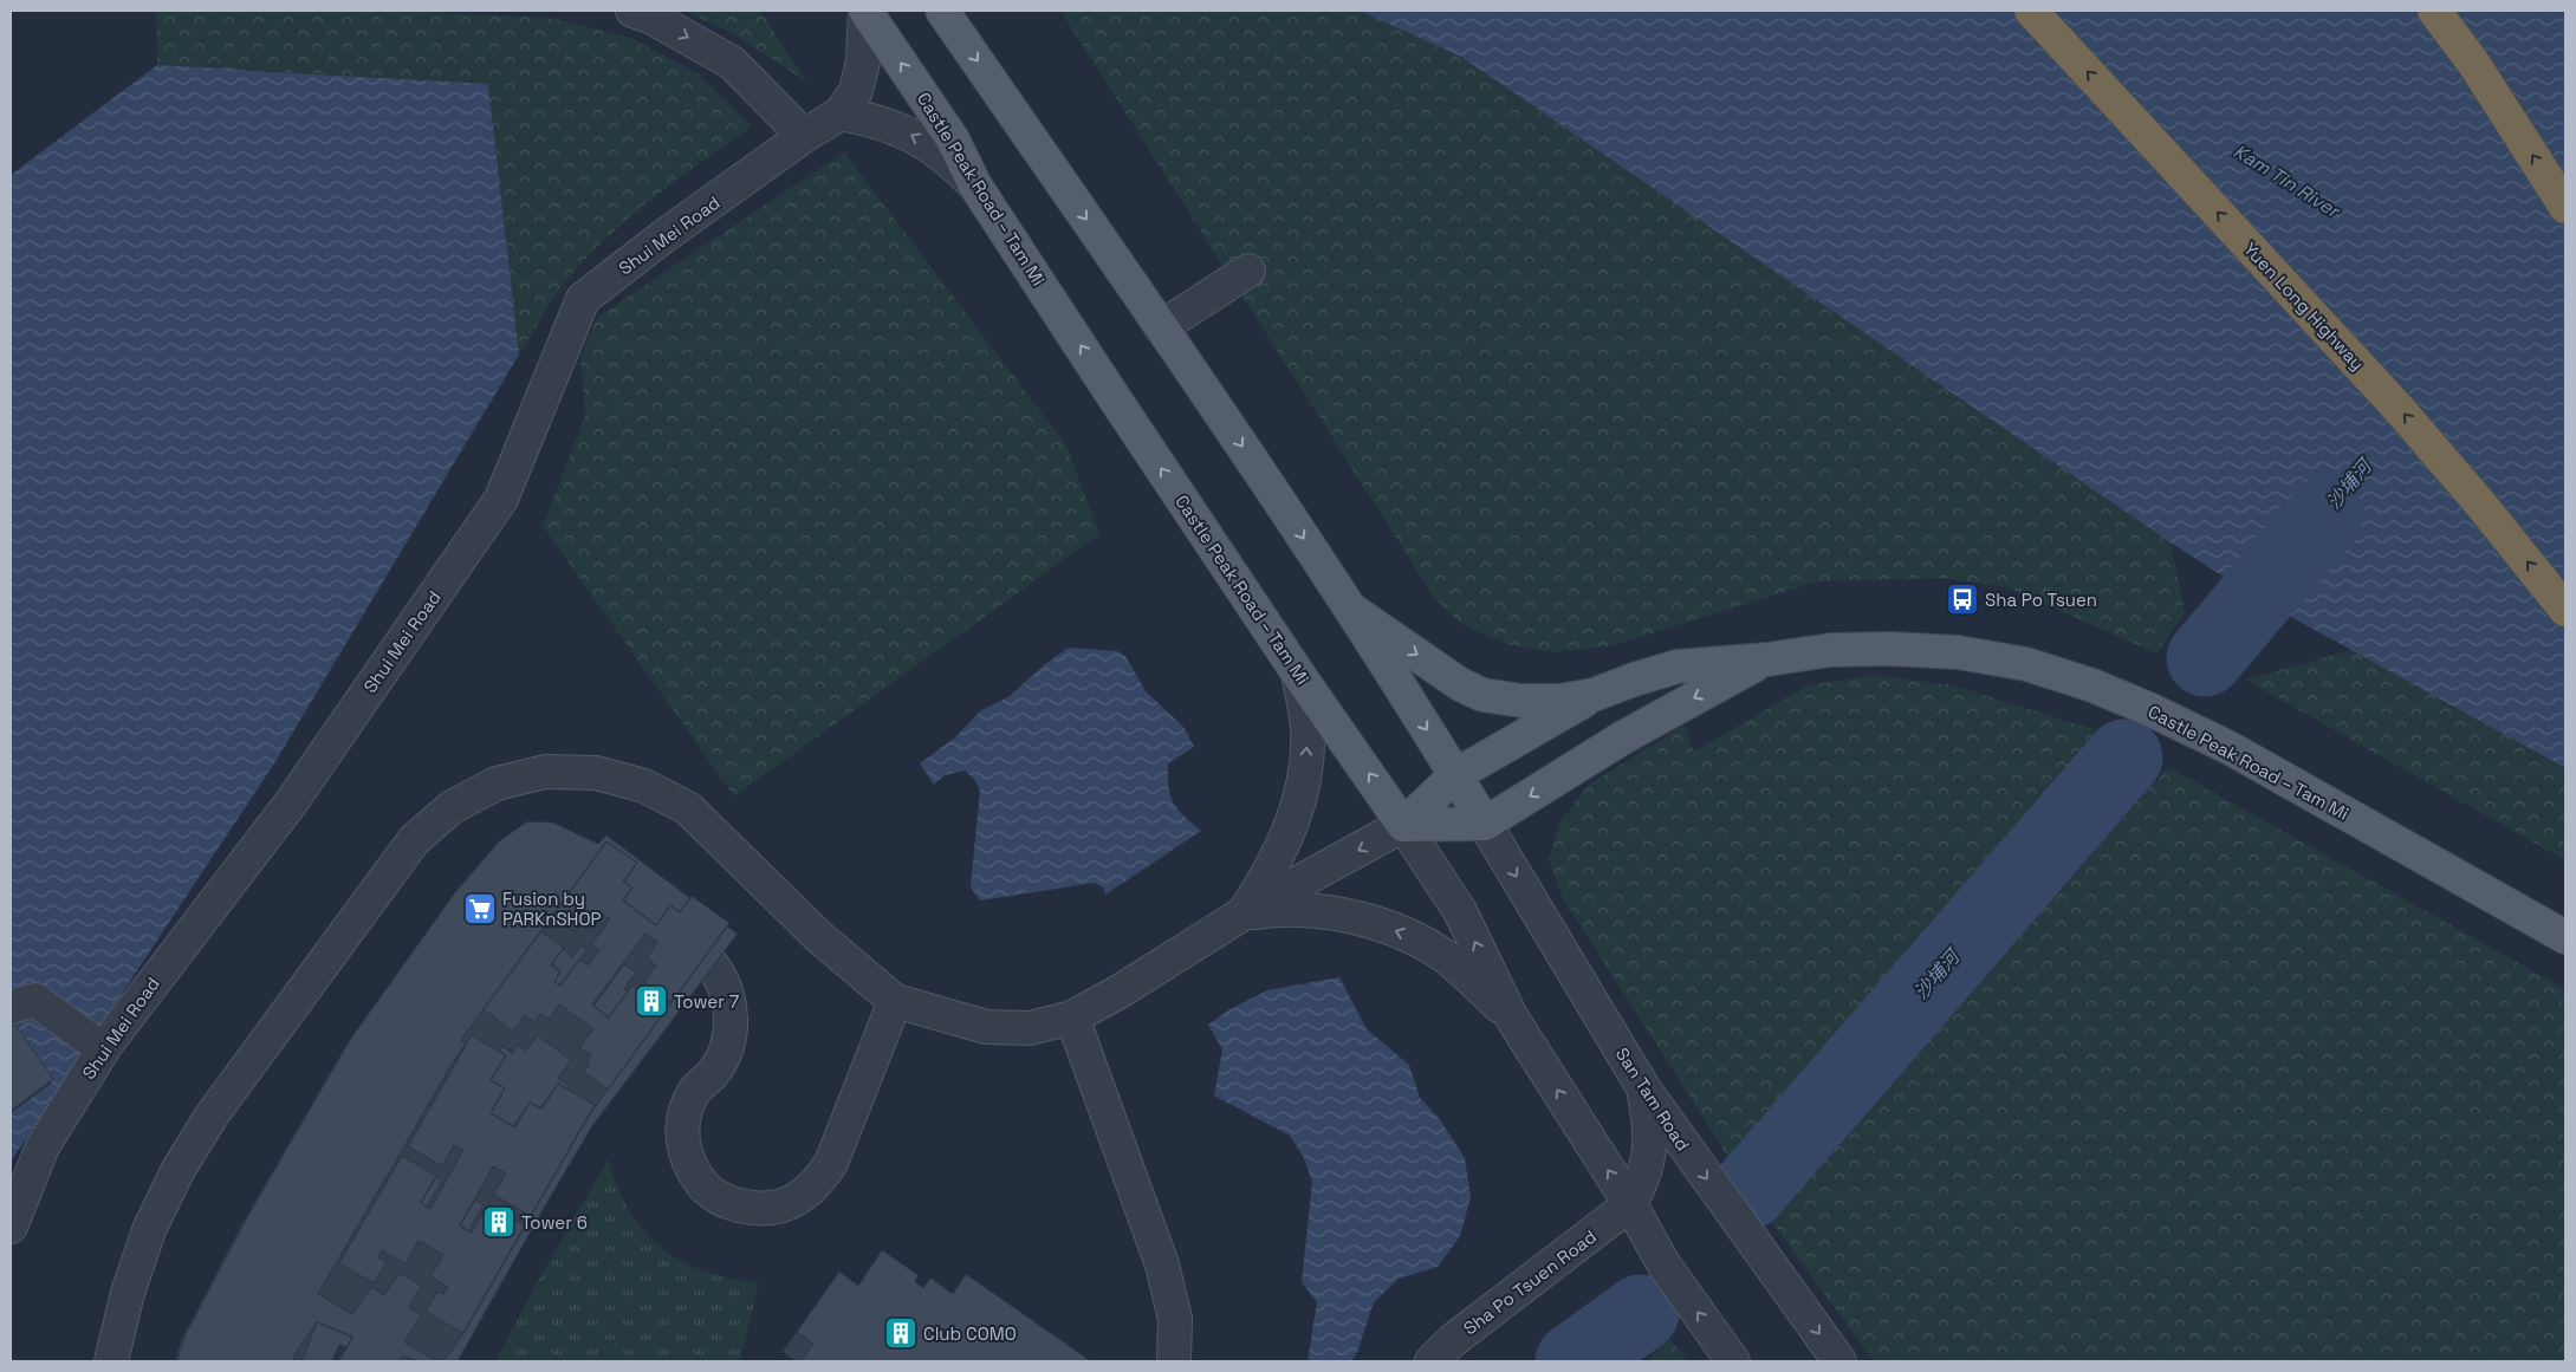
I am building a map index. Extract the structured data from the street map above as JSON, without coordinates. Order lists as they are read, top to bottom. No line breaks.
{"streets":{"highway":["Yuen Long Highway"],"main road":["Castle Peak Road – Tam Mi"],"street":["Shui Mei Road","San Tam Road","Sha Po Tsuen Road"]},"crossings":[["Castle Peak Road – Tam Mi","Shui Mei Road"],["Castle Peak Road – Tam Mi","San Tam Road"]],"one_way":["Yuen Long Highway"],"water":["Kam Tin River","沙埔河"],"places":{"bus stop":["Sha Po Tsuen"],"supermarket":["Fusion by PARKnSHOP"],"building":["Tower 7","Tower 6","Club COMO"]}}
